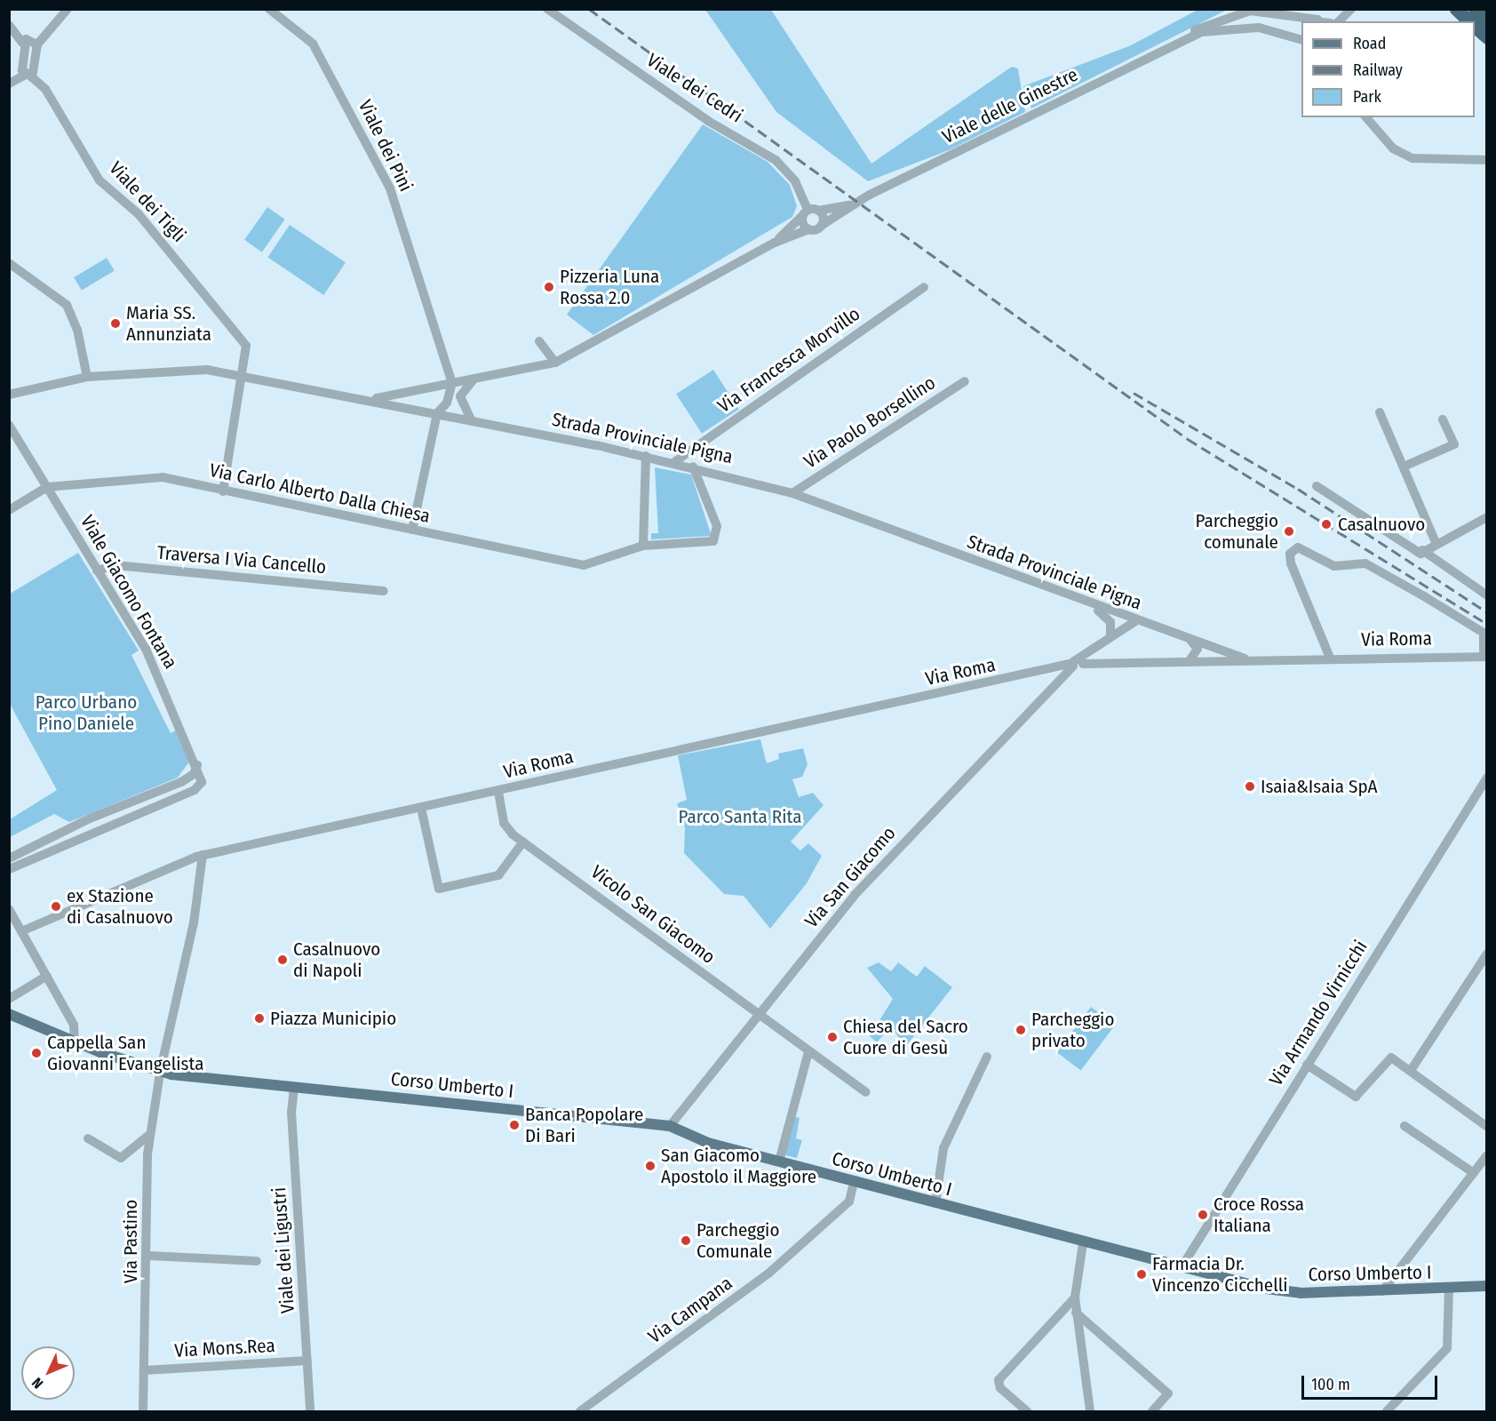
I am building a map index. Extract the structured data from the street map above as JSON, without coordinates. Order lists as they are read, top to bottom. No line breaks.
{"streets":{"main road":["Corso Umberto I"],"street":["Viale dei Cedri","Viale delle Ginestre","Viale dei Pini","Viale dei Tigli","Via Francesca Morvillo","Via Paolo Borsellino","Strada Provinciale Pigna","Via Carlo Alberto Dalla Chiesa","Traversa I Via Cancello","Viale Giacomo Fontana","Via Roma","Via San Giacomo","Vicolo San Giacomo","Via Armando Virnicchi","Via Pastino","Viale dei Ligustri","Via Campana","Via Mons.Rea"]},"crossings":[["Viale dei Cedri","Viale delle Ginestre"],["Viale delle Ginestre","Viale dei Pini"],["Viale delle Ginestre","Strada Provinciale Pigna"],["Viale dei Tigli","Strada Provinciale Pigna"],["Viale dei Tigli","Via Carlo Alberto Dalla Chiesa"],["Via Francesca Morvillo","Strada Provinciale Pigna"],["Via Paolo Borsellino","Strada Provinciale Pigna"],["Strada Provinciale Pigna","Via Roma"],["Via Carlo Alberto Dalla Chiesa","Viale Giacomo Fontana"],["Traversa I Via Cancello","Viale Giacomo Fontana"],["Via Roma","Via San Giacomo"],["Via Roma","Vicolo San Giacomo"],["Via San Giacomo","Vicolo San Giacomo"],["Via San Giacomo","Corso Umberto I"],["Via Armando Virnicchi","Corso Umberto I"],["Corso Umberto I","Via Pastino"],["Corso Umberto I","Viale dei Ligustri"],["Corso Umberto I","Via Campana"],["Via Pastino","Via Mons.Rea"],["Viale dei Ligustri","Via Mons.Rea"]],"parks":["Parco Urbano Pino Daniele","Parco Santa Rita"],"places":["Pizzeria Luna Rossa 2.0","Maria SS. Annunziata","Casalnuovo","Parcheggio comunale","Isaia&Isaia SpA","ex Stazione di Casalnuovo","Casalnuovo di Napoli","Piazza Municipio","Parcheggio privato","Chiesa del Sacro Cuore di Gesù","Cappella San Giovanni Evangelista","Banca Popolare Di Bari","San Giacomo Apostolo il Maggiore","Croce Rossa Italiana","Parcheggio Comunale","Farmacia Dr. Vincenzo Cicchelli"],"legend":["Road","Railway","Park"],"scale_bar":"100 m","north":"bottom left"}
